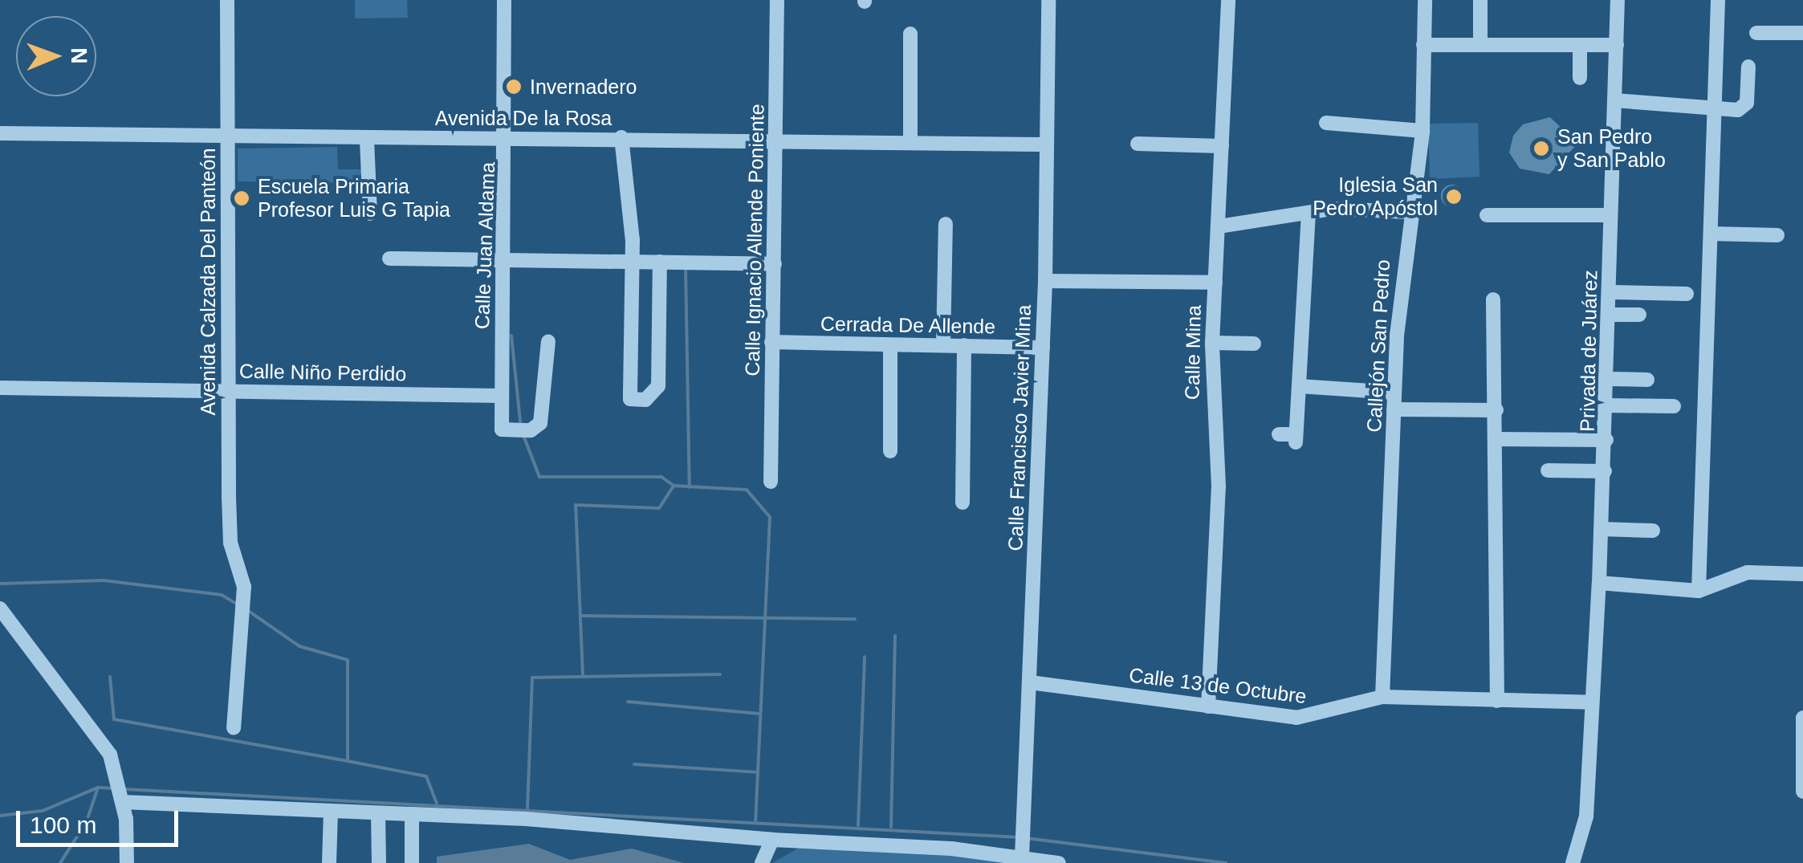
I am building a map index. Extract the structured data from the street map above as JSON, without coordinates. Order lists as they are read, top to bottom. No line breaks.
{"streets":{"street":["Avenida De la Rosa","Calle Ignacio Allende Poniente","Calle Juan Aldama","Avenida Calzada Del Panteón","Cerrada De Allende","Callejón San Pedro","Privada de Juárez","Calle Mina","Calle Niño Perdido","Calle Francisco Javier Mina","Calle 13 de Octubre"]},"crossings":[["Avenida De la Rosa","Calle Ignacio Allende Poniente"],["Avenida De la Rosa","Calle Juan Aldama"],["Avenida De la Rosa","Avenida Calzada Del Panteón"],["Avenida De la Rosa","Calle Francisco Javier Mina"],["Calle Ignacio Allende Poniente","Cerrada De Allende"],["Calle Juan Aldama","Calle Niño Perdido"],["Avenida Calzada Del Panteón","Calle Niño Perdido"],["Cerrada De Allende","Calle Francisco Javier Mina"],["Callejón San Pedro","Calle 13 de Octubre"],["Privada de Juárez","Calle 13 de Octubre"],["Calle Mina","Calle 13 de Octubre"],["Calle Francisco Javier Mina","Calle 13 de Octubre"]],"places":["Invernadero","San Pedro y San Pablo","Iglesia San Pedro Apóstol","Escuela Primaria Profesor Luis G Tapia"],"scale_bar":"100 m","north":"right"}
